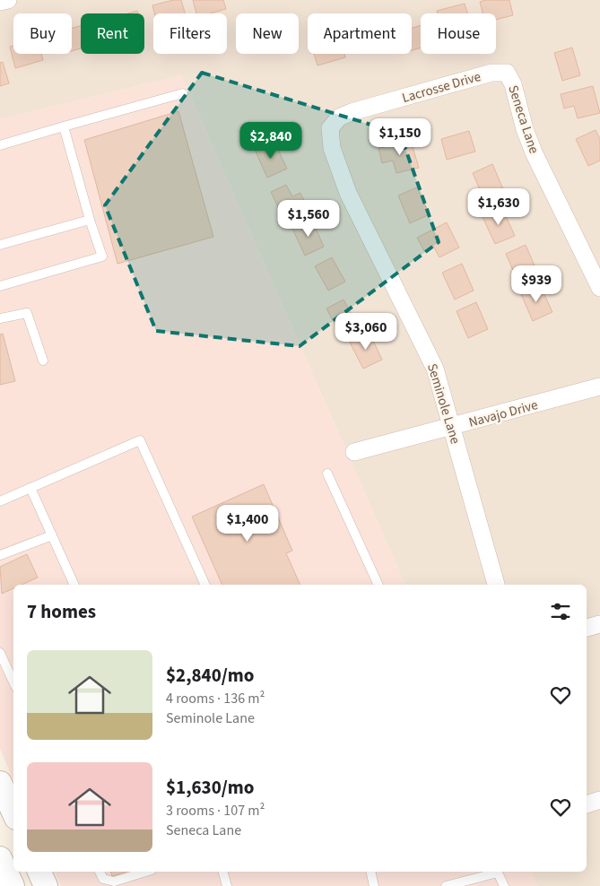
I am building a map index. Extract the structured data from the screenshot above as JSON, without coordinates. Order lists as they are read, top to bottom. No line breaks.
{"streets":{"street":["Lacrosse Drive","Seneca Lane","Seminole Lane","Navajo Drive"]},"crossings":[["Lacrosse Drive","Seneca Lane"],["Lacrosse Drive","Seminole Lane"],["Seminole Lane","Navajo Drive"]],"page":{"chip":["Buy","Rent","Filters","New","Apartment","House"],"price":["$1,150","$2,840","$1,630","$1,560","$939","$3,060","$1,400"],"heading":"7 homes","list":[{"name":"$2,840/mo","note":"4 rooms · 136 m² · Seminole Lane"},{"name":"$1,630/mo","note":"3 rooms · 107 m² · Seneca Lane"}]}}
